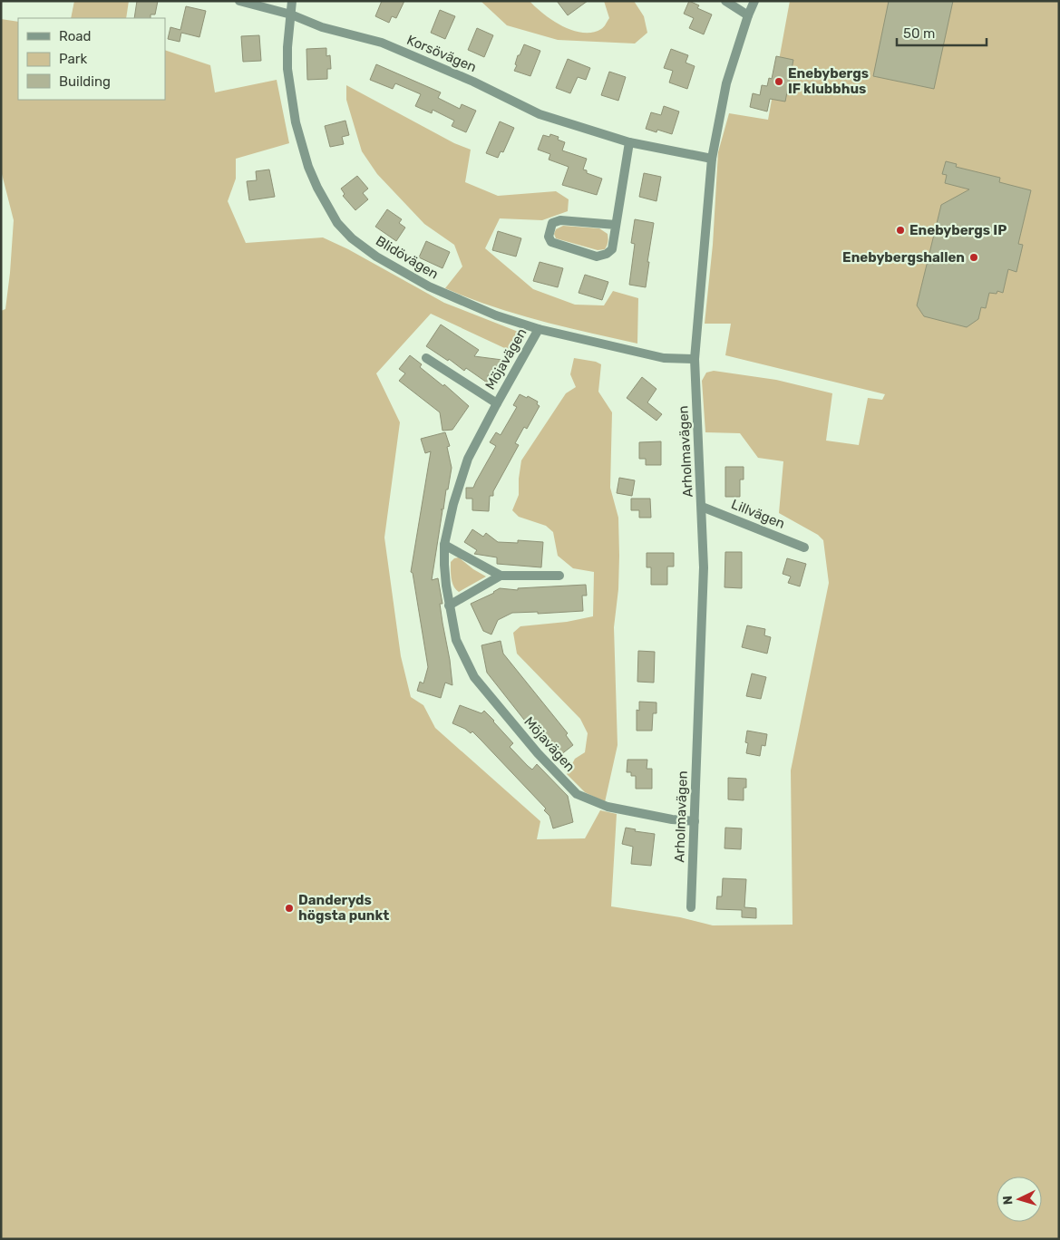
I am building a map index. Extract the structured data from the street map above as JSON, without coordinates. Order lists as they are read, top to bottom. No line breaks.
{"streets":{"street":["Korsövägen","Blidövägen","Möjavägen","Arholmavägen","Lillvägen"]},"crossings":[["Korsövägen","Blidövägen"],["Korsövägen","Arholmavägen"],["Blidövägen","Möjavägen"],["Blidövägen","Arholmavägen"],["Möjavägen","Arholmavägen"],["Arholmavägen","Lillvägen"]],"places":["Enebybergs IF klubbhus","Enebybergs IP","Enebybergshallen","Danderyds högsta punkt"],"legend":["Road","Park","Building"],"scale_bar":"50 m","north":"left"}
